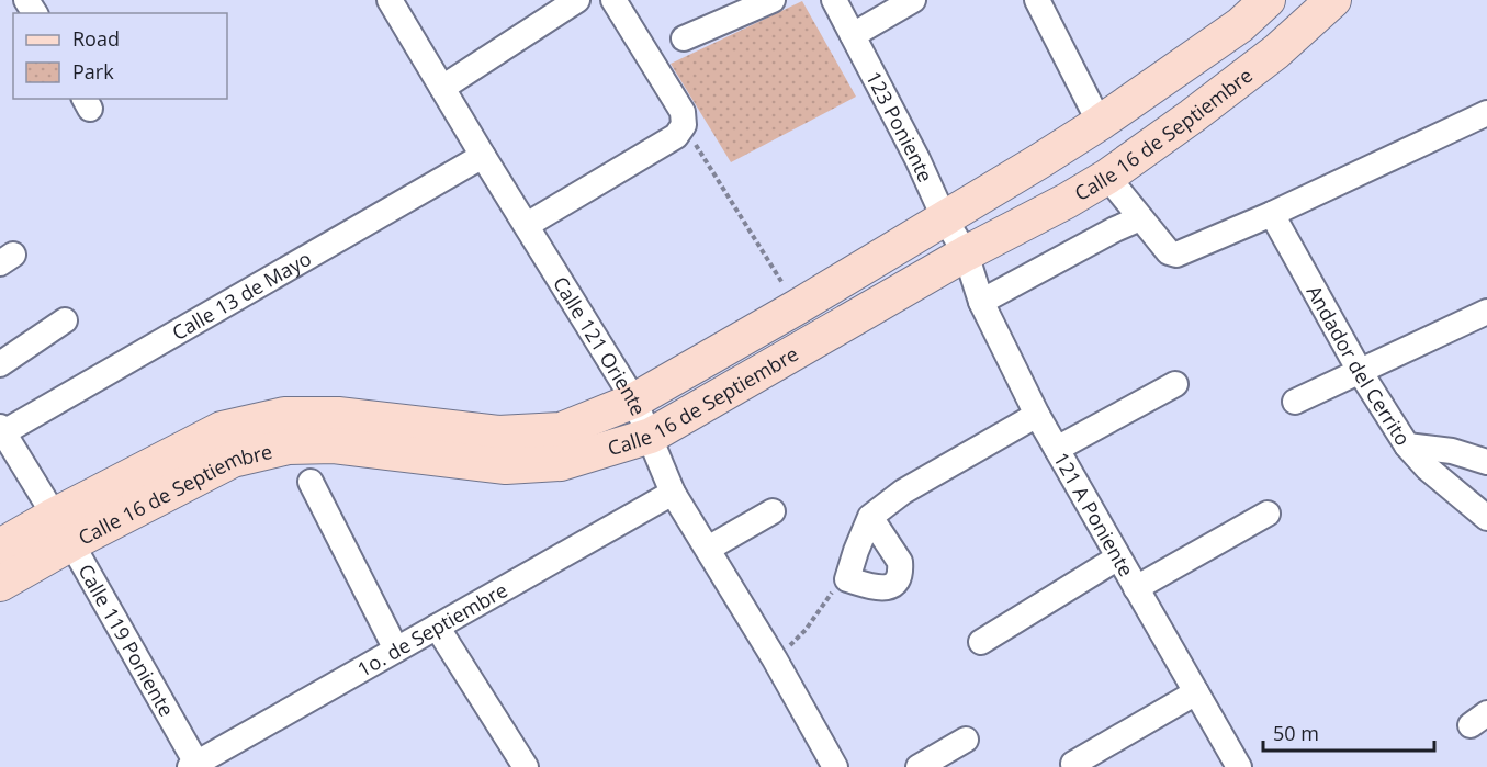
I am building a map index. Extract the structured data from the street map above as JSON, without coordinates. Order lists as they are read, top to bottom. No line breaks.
{"streets":{"main road":["Calle 16 de Septiembre"],"street":["123 Poniente","Calle 13 de Mayo","Calle 121 Oriente","Andador del Cerrito","121 A Poniente","1o. de Septiembre","Calle 119 Poniente"]},"crossings":[["123 Poniente","Calle 16 de Septiembre"],["123 Poniente","121 A Poniente"],["Calle 16 de Septiembre","Calle 121 Oriente"],["Calle 16 de Septiembre","121 A Poniente"],["Calle 16 de Septiembre","Calle 119 Poniente"],["Calle 13 de Mayo","Calle 121 Oriente"],["Calle 13 de Mayo","Calle 119 Poniente"],["Calle 121 Oriente","1o. de Septiembre"],["1o. de Septiembre","Calle 119 Poniente"]],"legend":["Road","Park"],"scale_bar":"50 m"}
